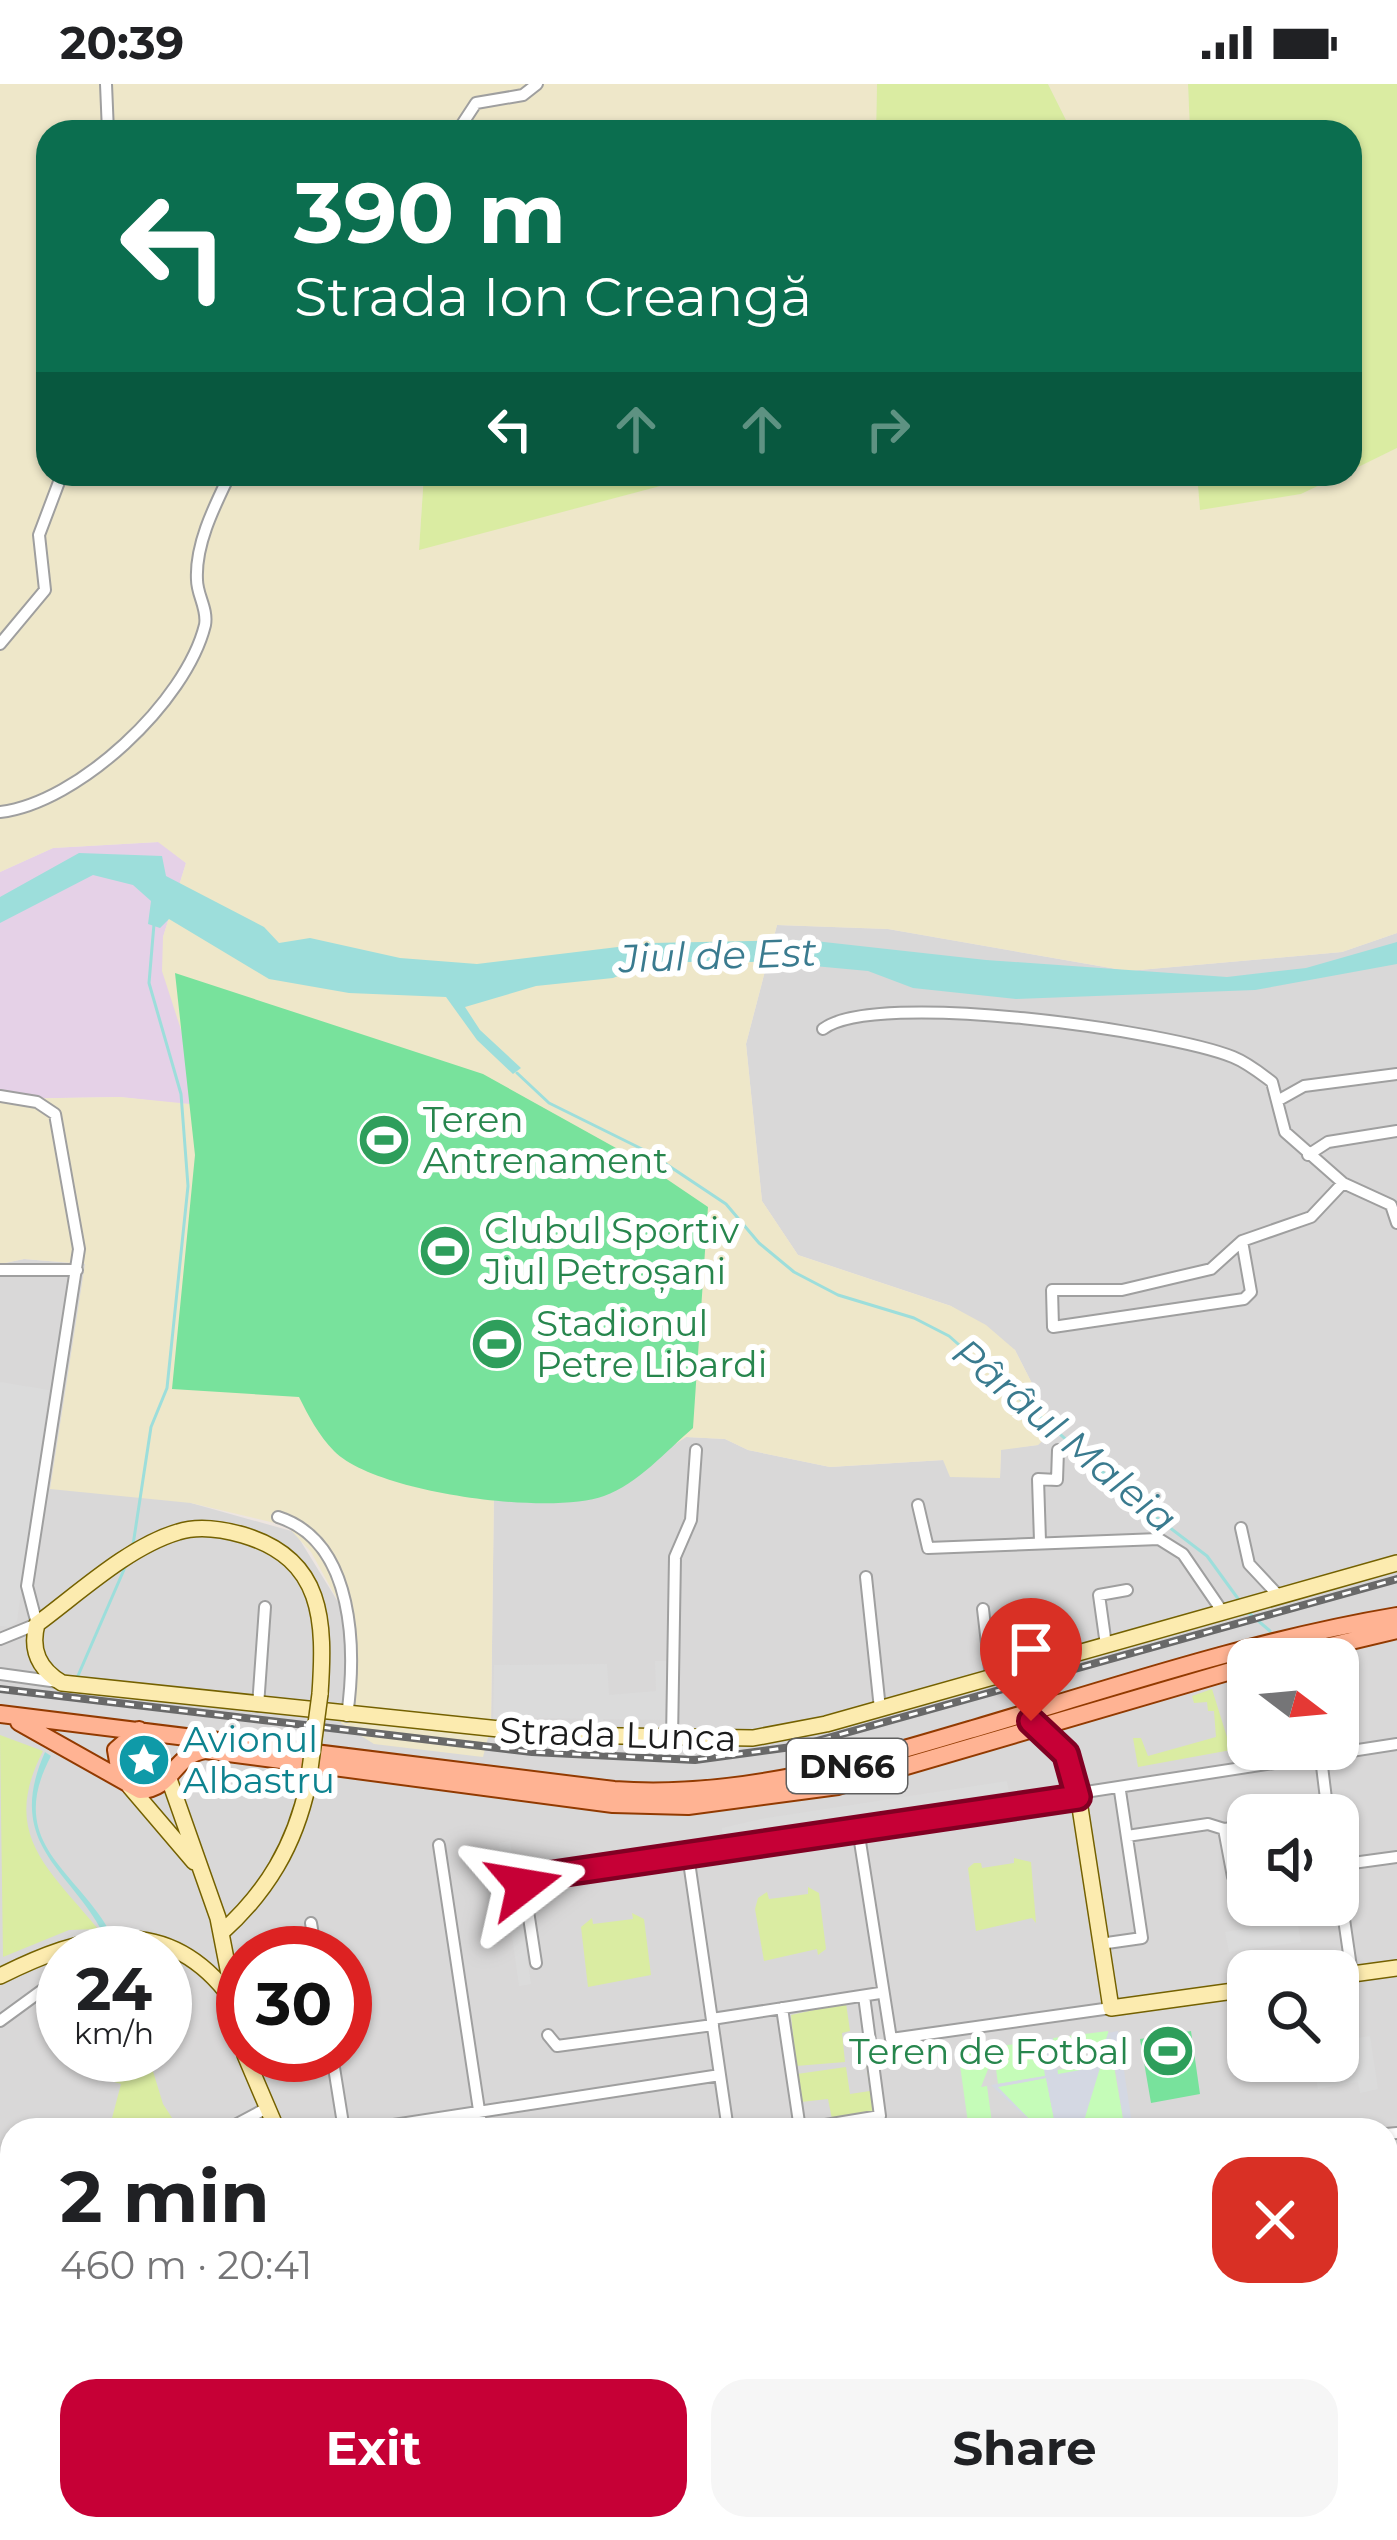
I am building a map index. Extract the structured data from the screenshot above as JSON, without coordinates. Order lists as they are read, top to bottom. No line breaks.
{"streets":{"main road":["Strada Lunca","DN66"]},"water":["Jiul de Est","Pârâul Maleia"],"places":{"sports":["Teren Antrenament","Clubul Sportiv Jiul Petroșani","Stadionul Petre Libardi","Teren de Fotbal"],"place":["Avionul Albastru"]},"north":"right","page":{"status":"20:39","turn":["390 m","Strada Ion Creangă"],"speed":"24 km/h","limit":"30","heading":["2 min","460 m · 20:41"],"buttons":["Exit","Share"]}}
